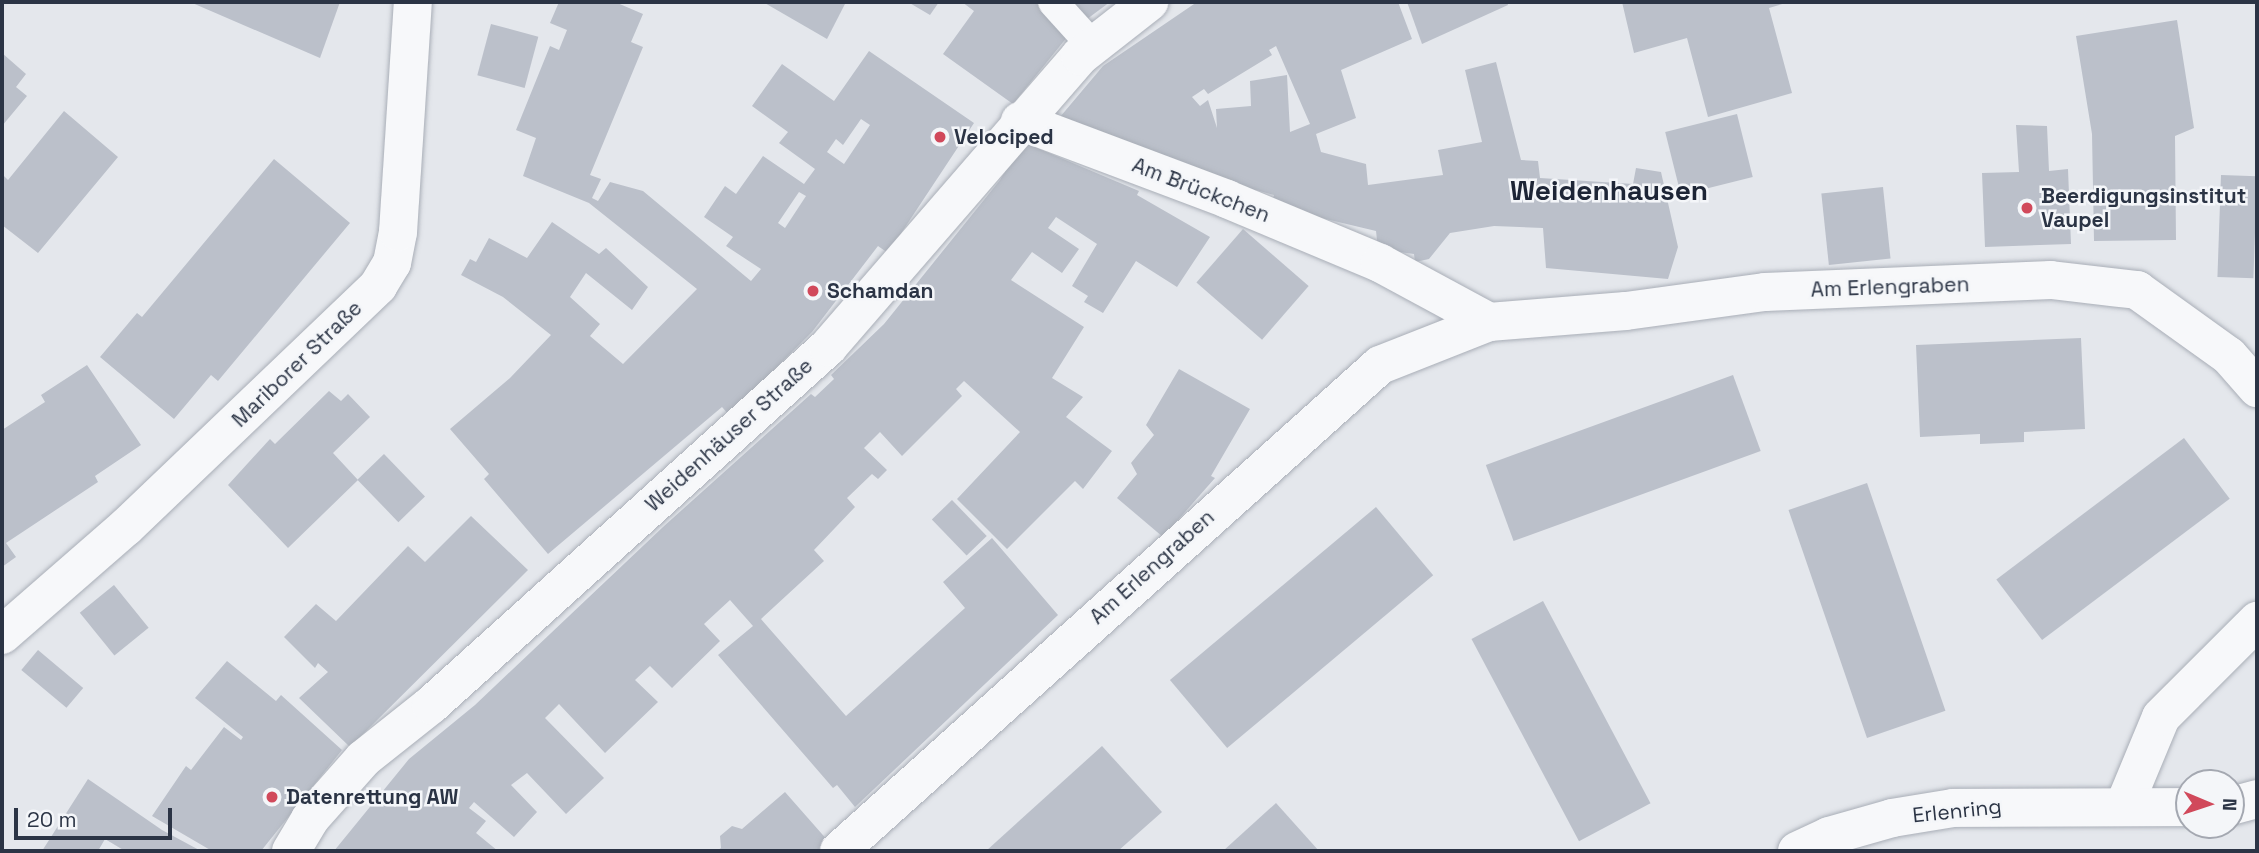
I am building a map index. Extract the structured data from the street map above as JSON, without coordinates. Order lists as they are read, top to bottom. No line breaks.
{"streets":{"street":["Am Brückchen","Am Erlengraben","Mariborer Straße","Weidenhäuser Straße","Erlenring"]},"crossings":[["Am Brückchen","Am Erlengraben"],["Am Brückchen","Weidenhäuser Straße"]],"districts":["Weidenhausen"],"places":["Velociped","Beerdigungsinstitut Vaupel","Schamdan","Datenrettung AW"],"scale_bar":"20 m","north":"right"}
